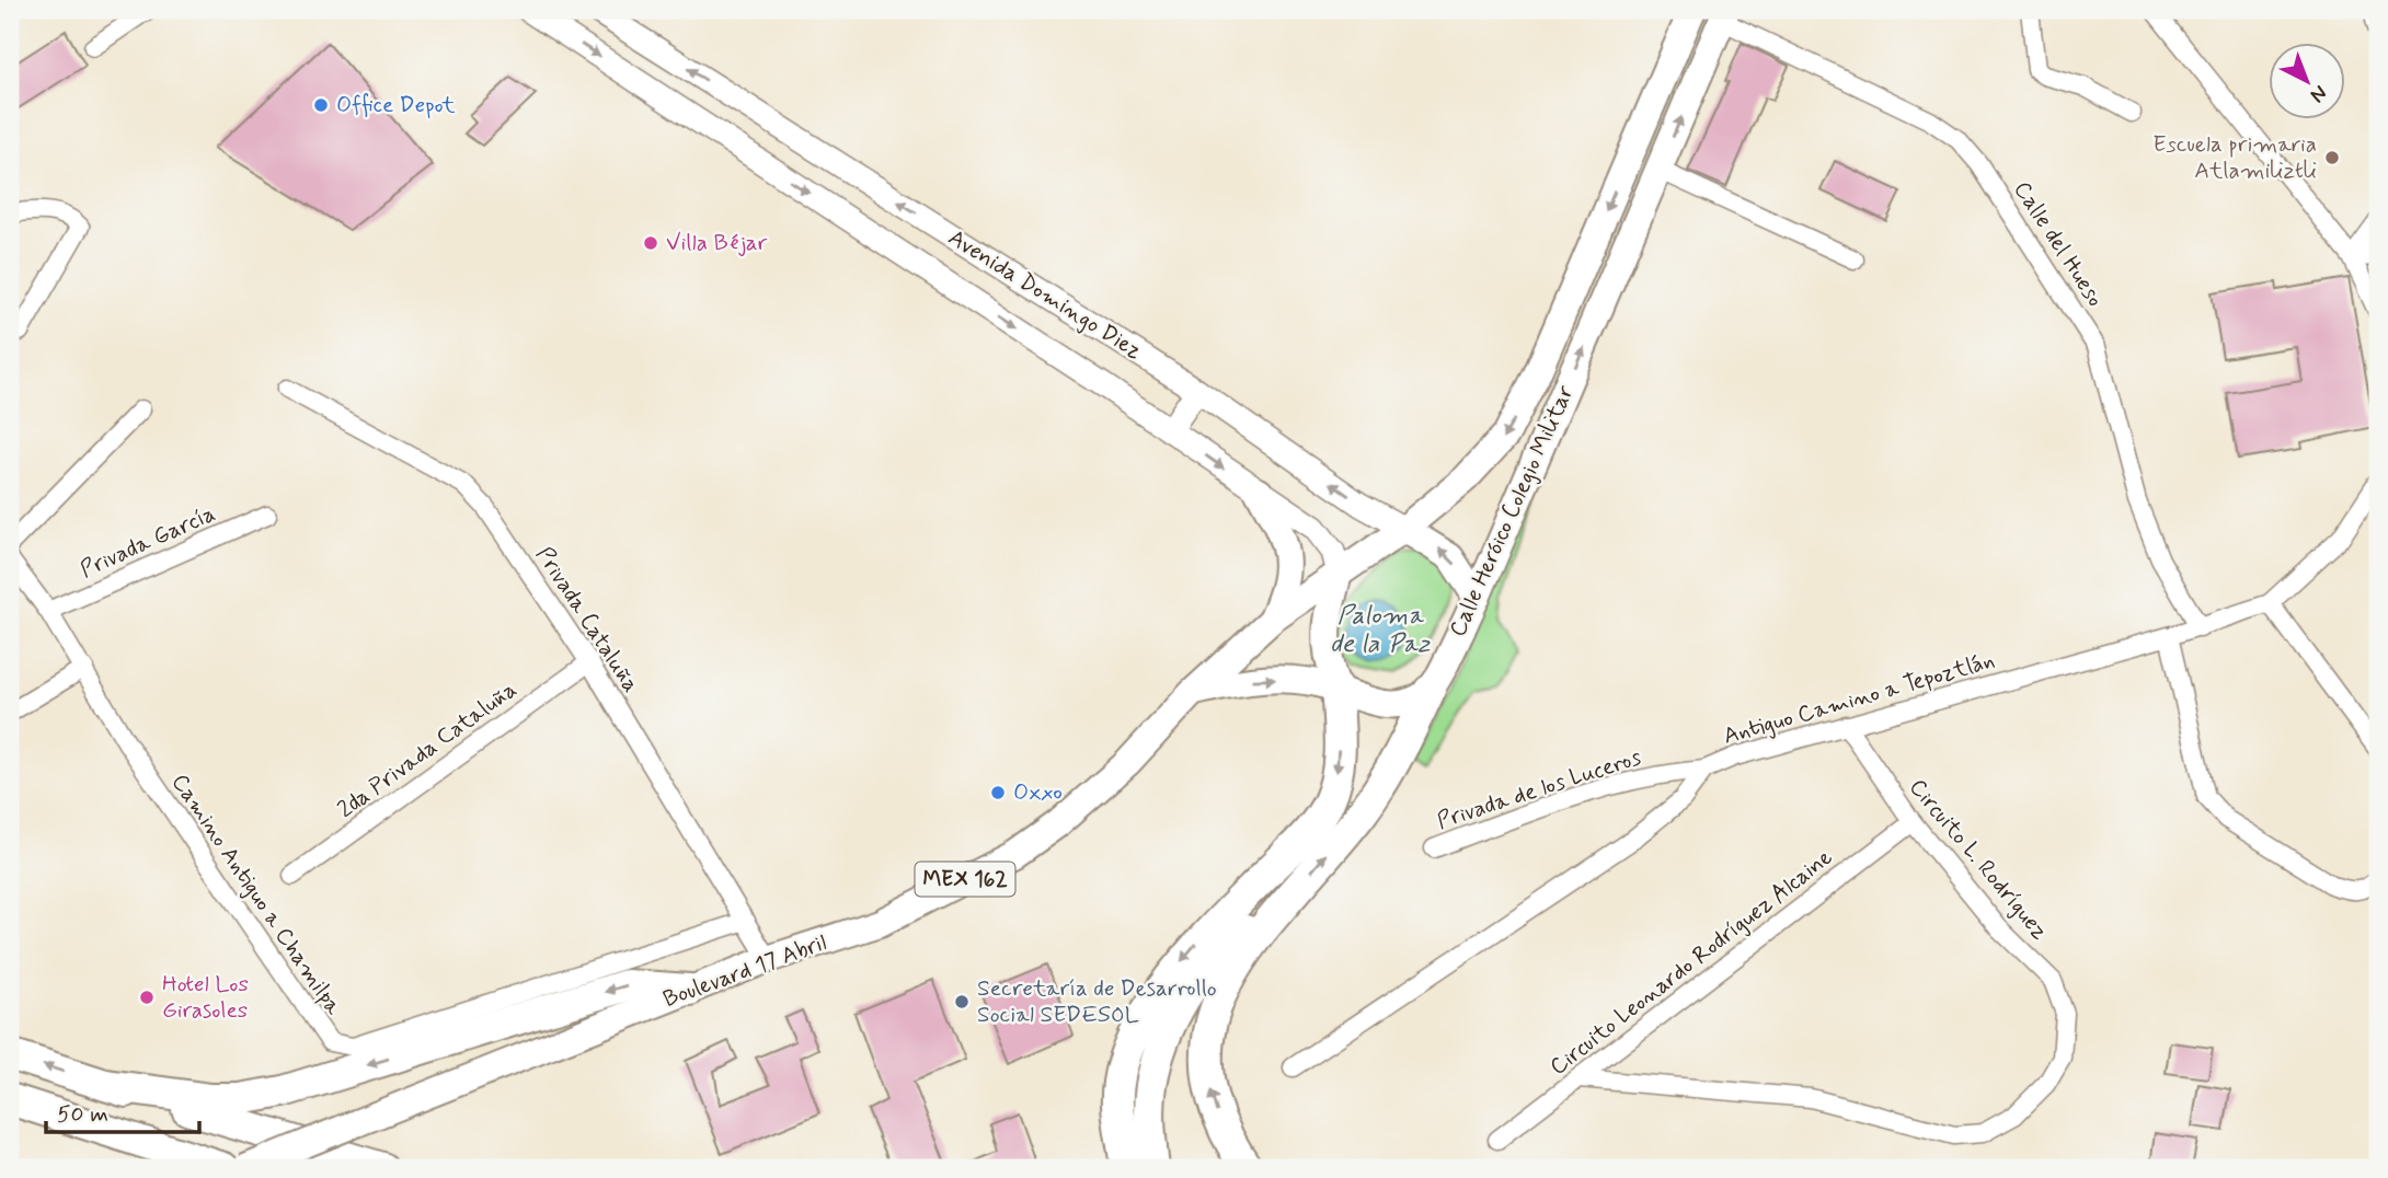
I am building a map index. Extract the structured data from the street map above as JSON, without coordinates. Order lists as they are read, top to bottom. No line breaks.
{"streets":{"main road":["Avenida Domingo Diez","Calle Heróico Colegio Militar","MEX 162","Boulevard 17 Abril"],"street":["Calle del Hueso","Privada García","Privada Cataluña","Antiguo Camino a Tepoztlán","2da Privada Cataluña","Privada de los Luceros","Circuito L. Rodríguez","Camino Antiguo a Chamilpa","Circuito Leonardo Rodríguez Alcaine"]},"crossings":[["Calle del Hueso","Calle Heróico Colegio Militar"],["Calle del Hueso","Antiguo Camino a Tepoztlán"],["Avenida Domingo Diez","Calle Heróico Colegio Militar"],["Avenida Domingo Diez","Boulevard 17 Abril"],["Calle Heróico Colegio Militar","Boulevard 17 Abril"],["Privada García","Camino Antiguo a Chamilpa"],["Privada Cataluña","2da Privada Cataluña"],["Privada Cataluña","Camino Antiguo a Chamilpa"],["Privada Cataluña","Boulevard 17 Abril"],["Antiguo Camino a Tepoztlán","Privada de los Luceros"],["Antiguo Camino a Tepoztlán","Circuito L. Rodríguez"],["Circuito L. Rodríguez","Circuito Leonardo Rodríguez Alcaine"]],"water":["Paloma de la Paz"],"places":["Office Depot","Escuela primaria Atlamiliztli","Villa Béjar","Oxxo","Hotel Los Girasoles","Secretaría de Desarrollo Social SEDESOL"],"scale_bar":"50 m","north":"bottom right"}
